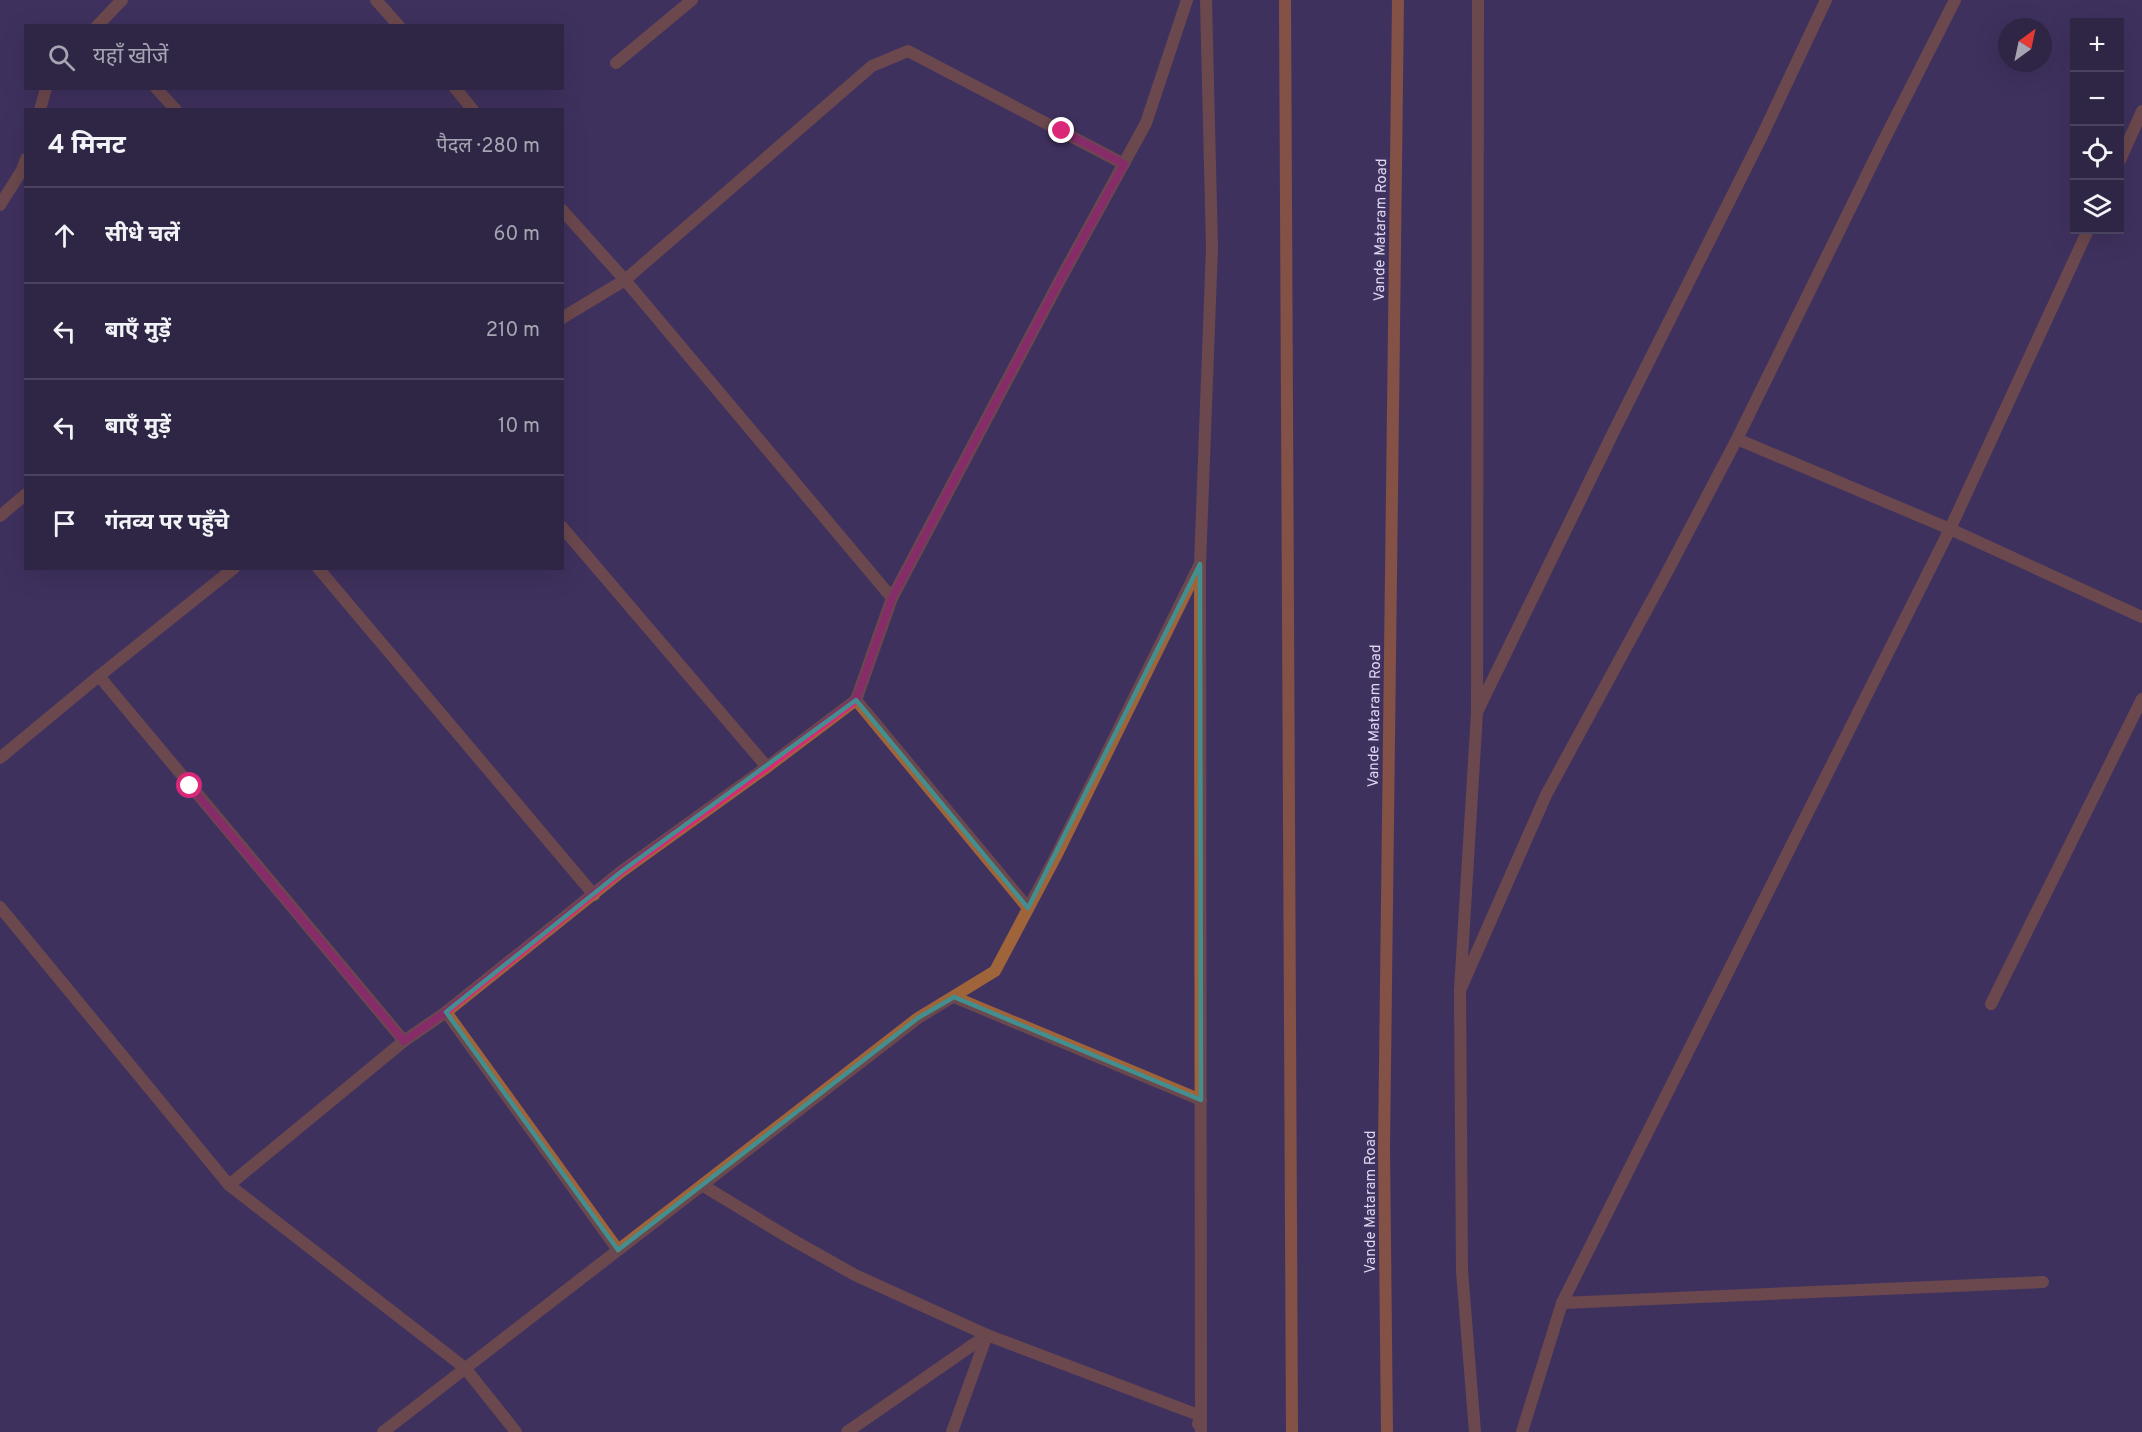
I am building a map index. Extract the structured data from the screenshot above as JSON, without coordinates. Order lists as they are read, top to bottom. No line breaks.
{"streets":{"main road":["Vande Mataram Road"]},"north":"top right","page":{"map_buttons":["+","−"],"search":"यहाँ खोजें","heading":["4 मिनट","पैदल · 280 m"],"list":[["सीधे चलें","60 m"],["बाएँ मुड़ें","210 m"],["बाएँ मुड़ें","10 m"],"गंतव्य पर पहुँचे"]}}
